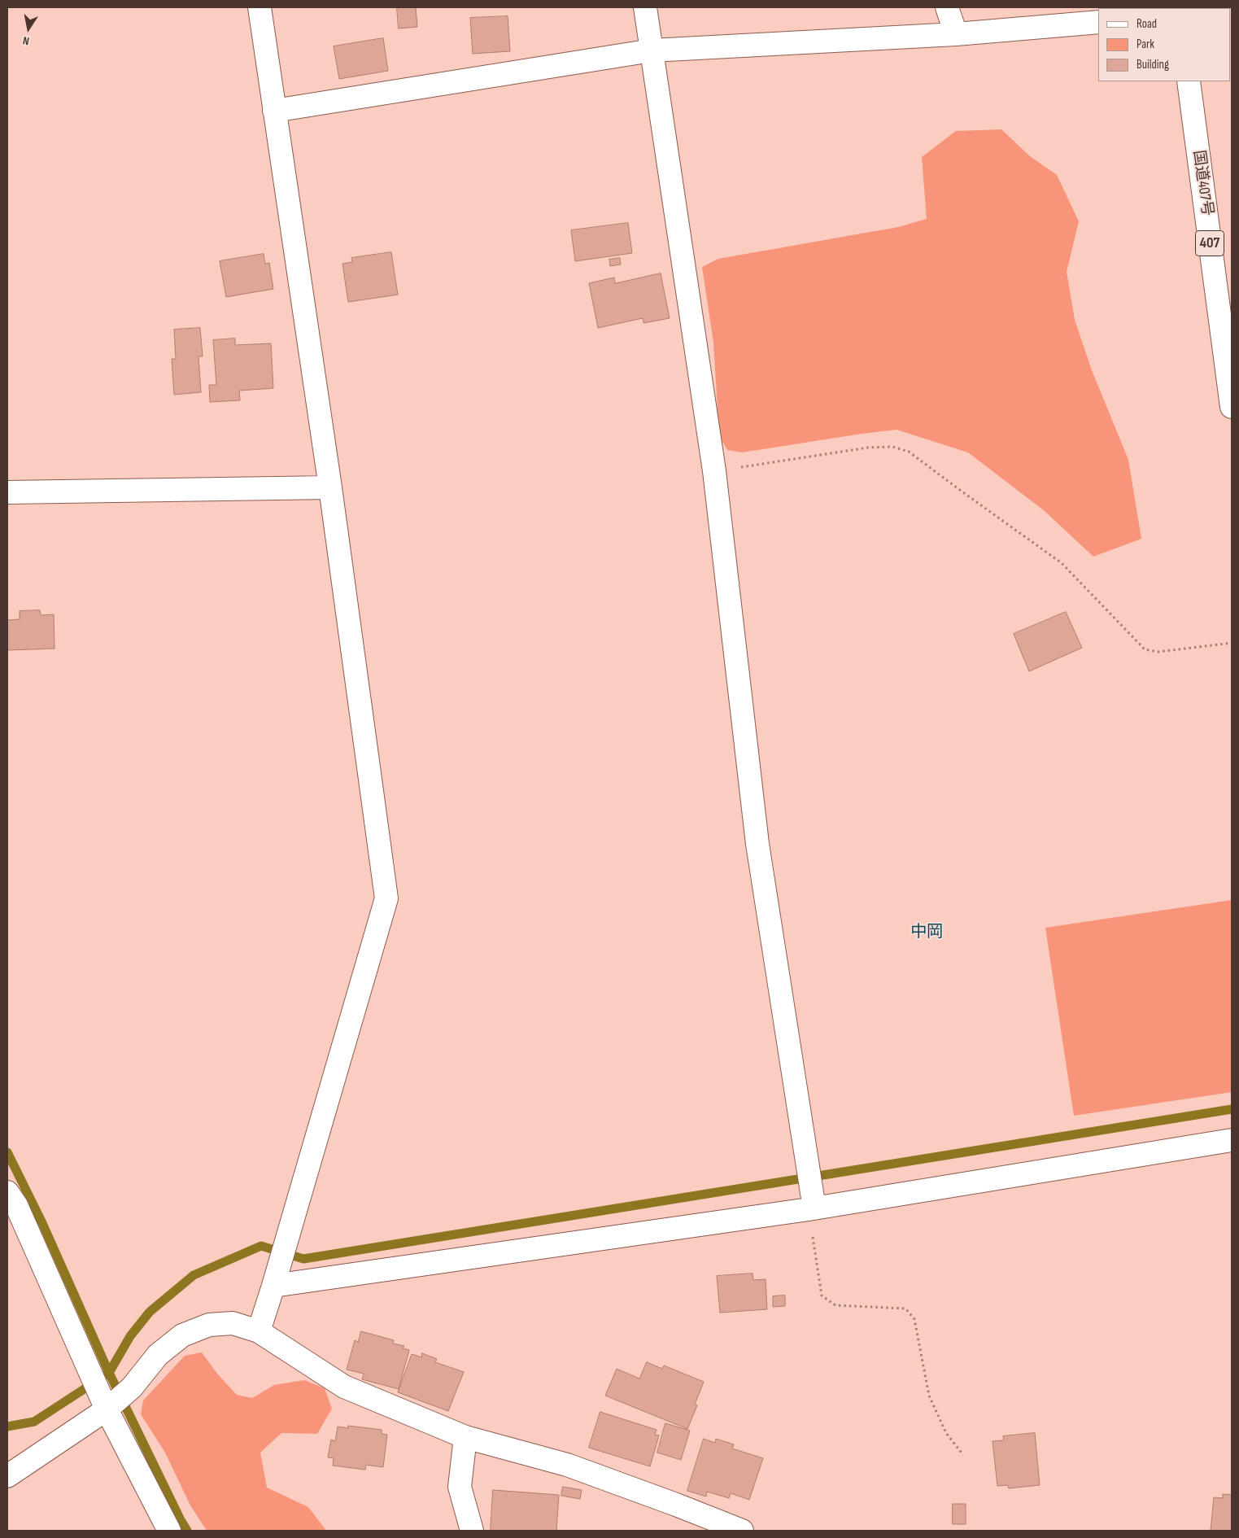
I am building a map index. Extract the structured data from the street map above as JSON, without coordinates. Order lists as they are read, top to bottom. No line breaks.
{"streets":{"main road":["国道407号","407"]},"districts":["中岡"],"legend":["Road","Park","Building"],"north":"bottom"}
